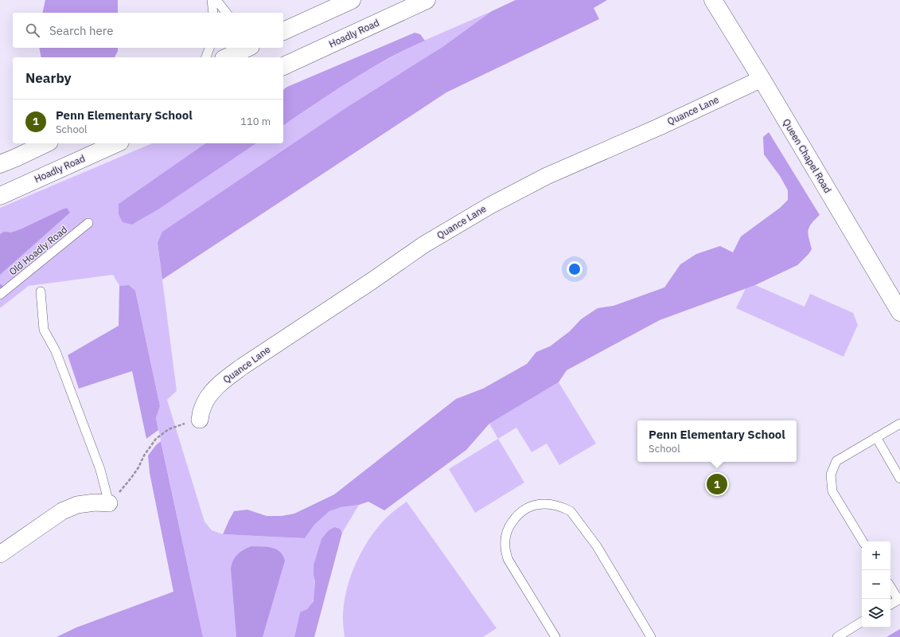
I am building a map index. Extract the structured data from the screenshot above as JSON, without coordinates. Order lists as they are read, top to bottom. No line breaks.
{"streets":{"main road":["Hoadly Road","Queen Chapel Road"],"street":["Quance Lane"],"lane":["Old Hoadly Road"]},"crossings":[["Quance Lane","Queen Chapel Road"]],"page":{"search":"Search here","heading":"Nearby","list":[{"mark":"1","name":"Penn Elementary School","note":"School","value":"110 m"}],"popup":["Penn Elementary School","School"],"pins":"1","map_buttons":["+","−"]}}
